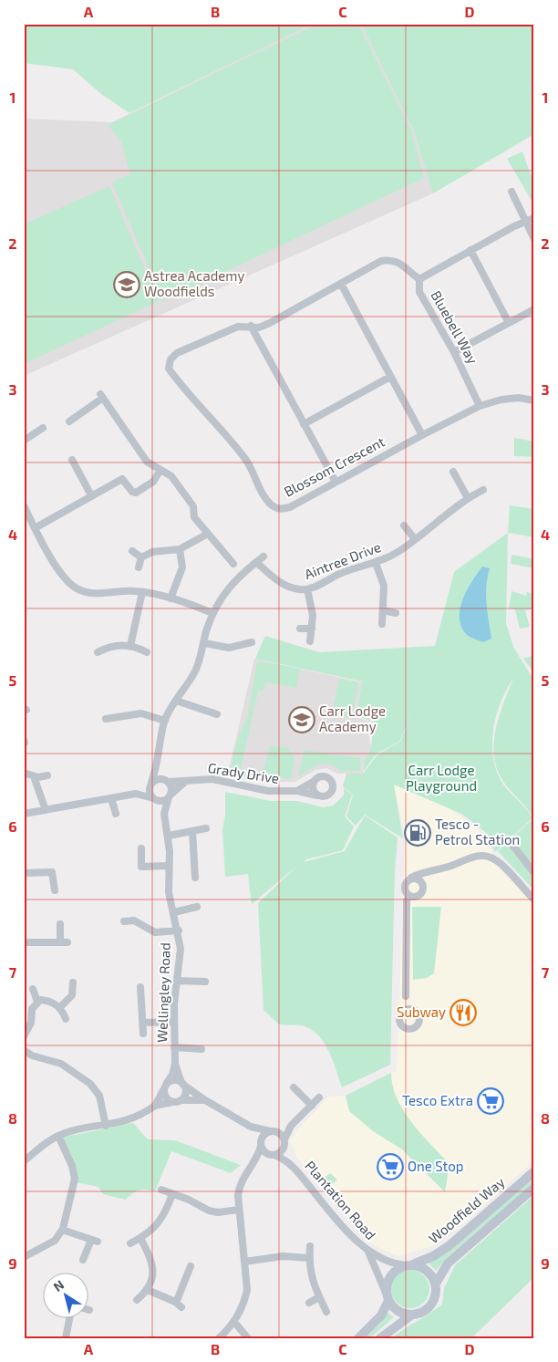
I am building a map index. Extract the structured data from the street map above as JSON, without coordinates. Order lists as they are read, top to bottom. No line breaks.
{"streets":{"street":["Bluebell Way","Blossom Crescent","Aintree Drive","Grady Drive","Wellingley Road","Plantation Road","Woodfield Way"]},"crossings":[["Bluebell Way","Blossom Crescent"],["Grady Drive","Wellingley Road"],["Plantation Road","Woodfield Way"]],"parks":["Carr Lodge Playground"],"places":{"school or university":["Astrea Academy Woodfields","Carr Lodge Academy"],"fuel station":["Tesco - Petrol Station"],"restaurant":["Subway"],"supermarket":["Tesco Extra","One Stop"]},"north":"top left","grid":{"columns":["A","B","C","D"],"rows":["1","2","3","4","5","6","7","8","9"]}}
